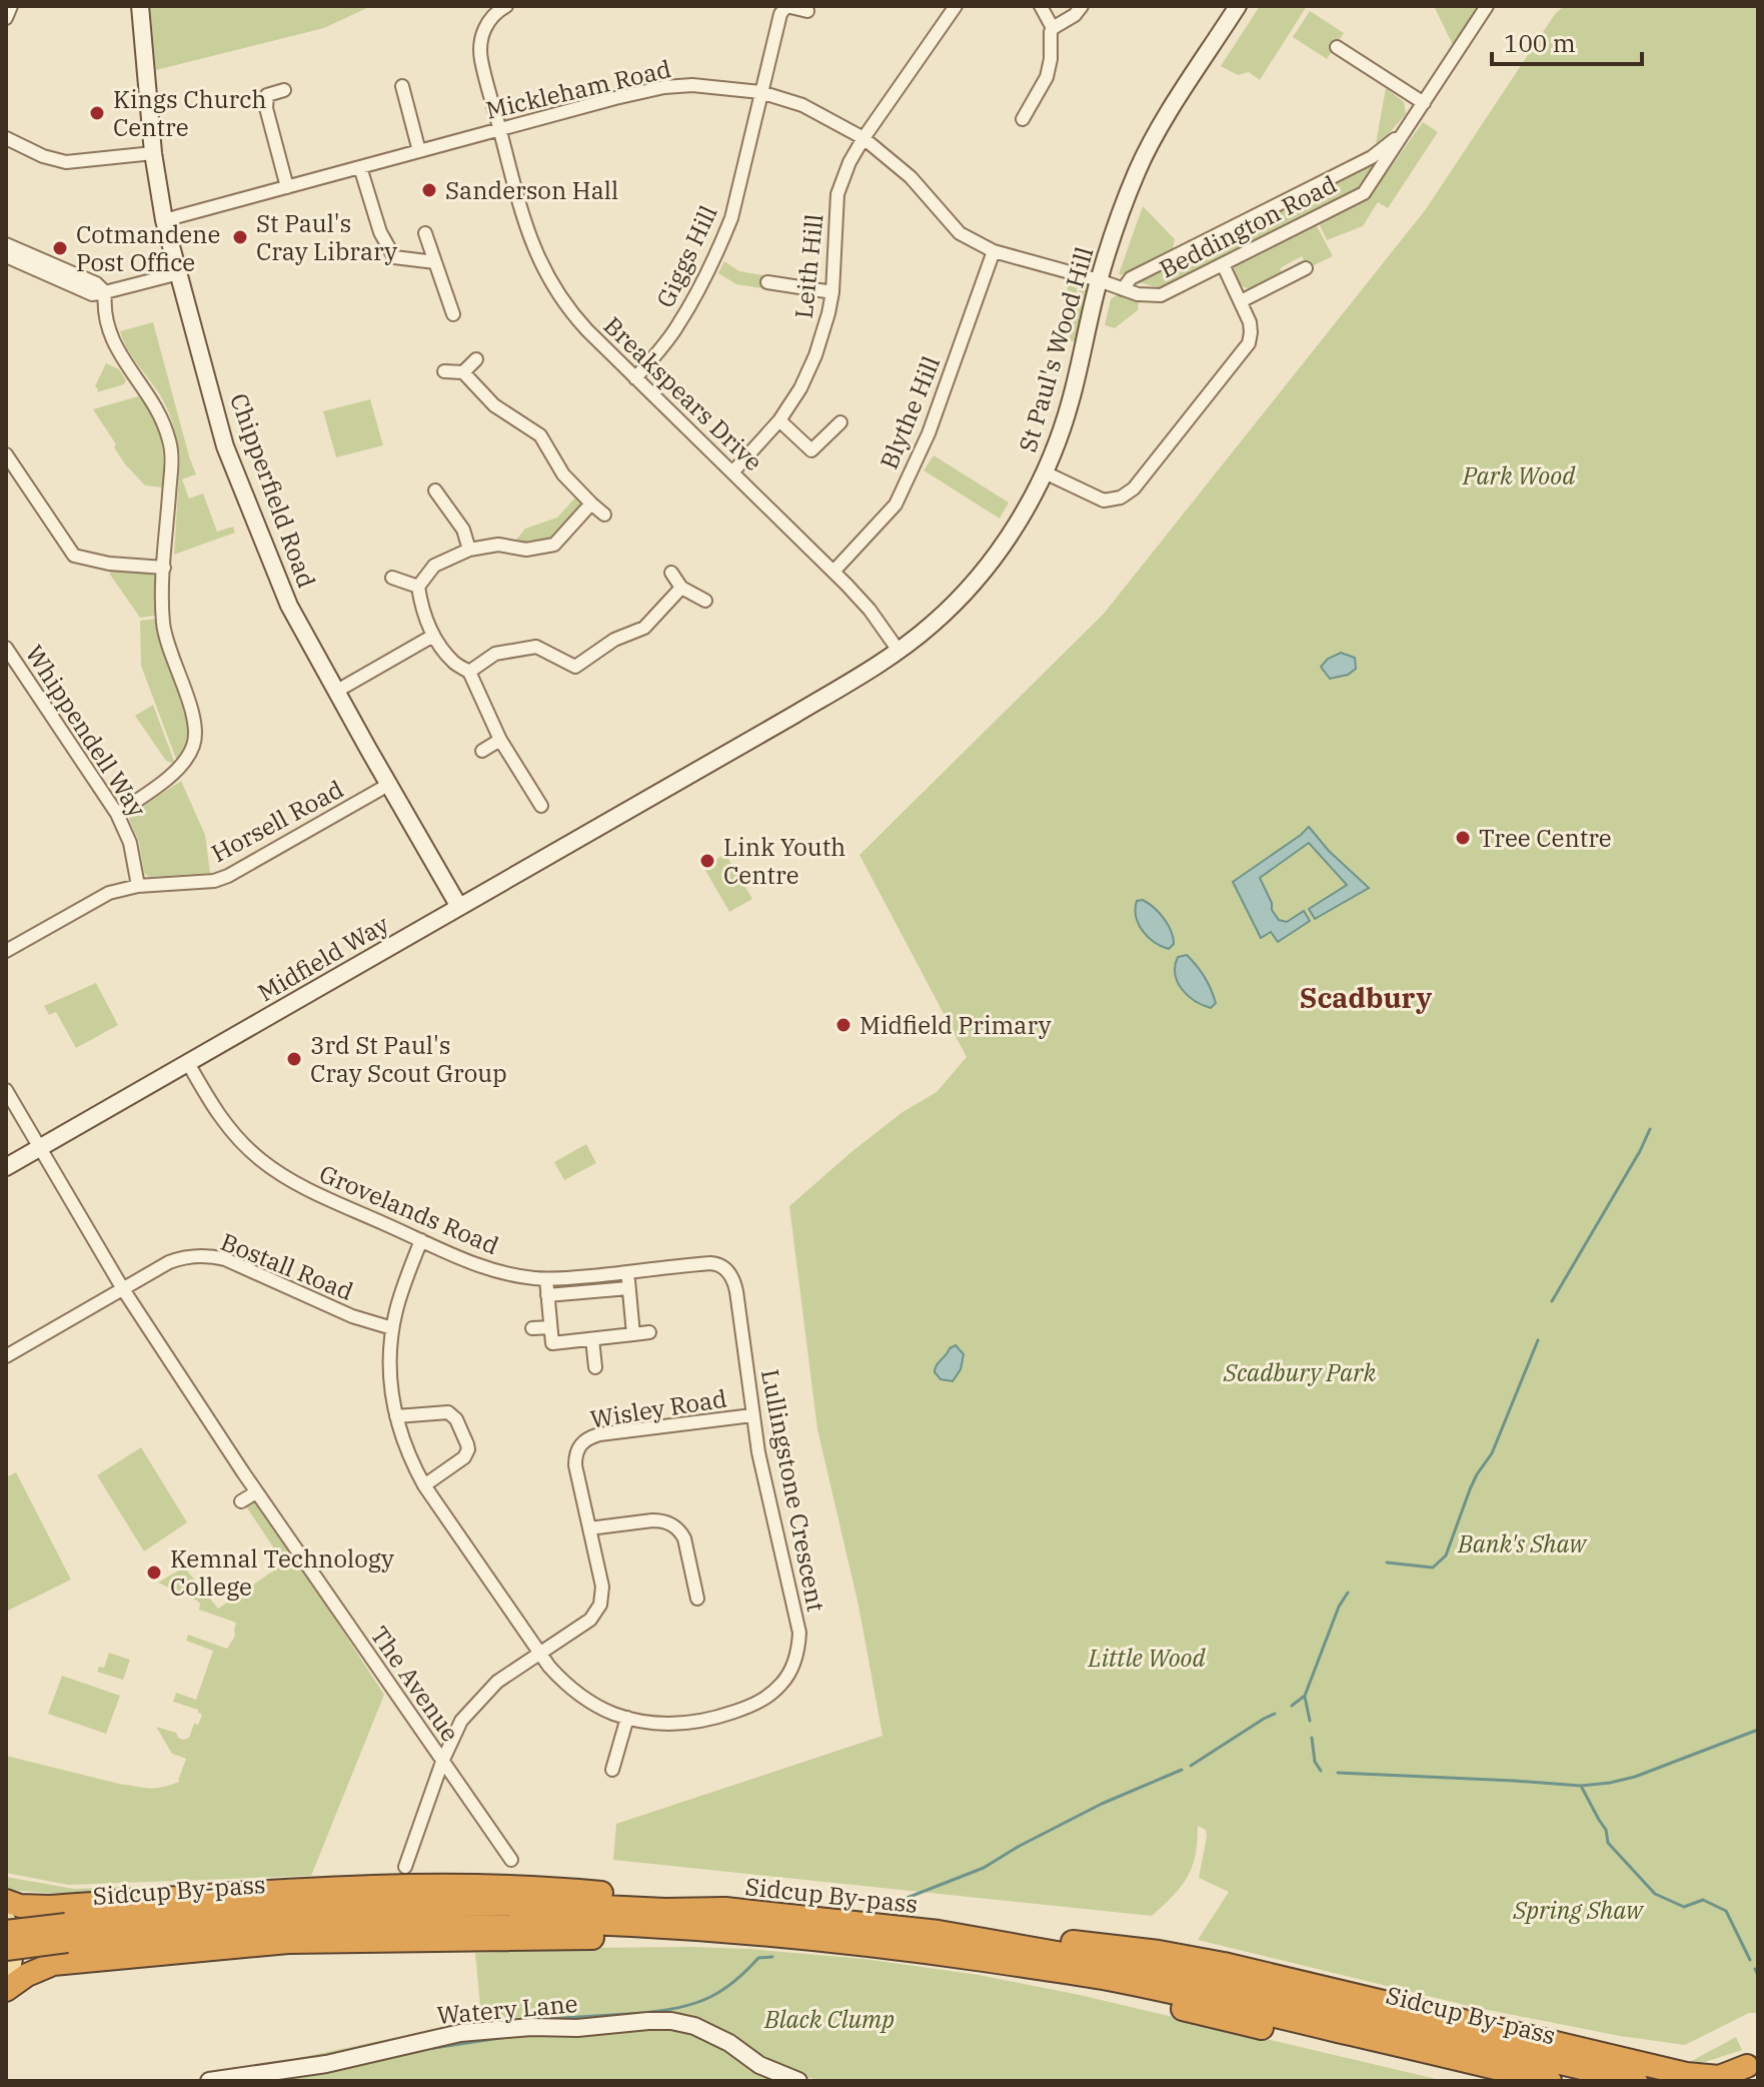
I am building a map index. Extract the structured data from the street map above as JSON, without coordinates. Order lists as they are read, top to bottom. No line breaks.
{"streets":{"highway":["Sidcup By-pass"],"street":["Mickleham Road","Beddington Road","Giggs Hill","Leith Hill","St Paul's Wood Hill","Breakspears Drive","Blythe Hill","Chipperfield Road","Whippendell Way","Horsell Road","Midfield Way","Grovelands Road","Bostall Road","Wisley Road","Lullingstone Crescent","The Avenue","Watery Lane"]},"crossings":[["Mickleham Road","Beddington Road"],["Mickleham Road","Giggs Hill"],["Mickleham Road","Leith Hill"],["Mickleham Road","St Paul's Wood Hill"],["Mickleham Road","Breakspears Drive"],["Mickleham Road","Blythe Hill"],["Mickleham Road","Chipperfield Road"],["Beddington Road","St Paul's Wood Hill"],["Giggs Hill","Breakspears Drive"],["Leith Hill","Breakspears Drive"],["St Paul's Wood Hill","Breakspears Drive"],["St Paul's Wood Hill","Midfield Way"],["Breakspears Drive","Blythe Hill"],["Chipperfield Road","Horsell Road"],["Chipperfield Road","Midfield Way"],["Whippendell Way","Horsell Road"],["Midfield Way","Grovelands Road"],["Midfield Way","The Avenue"],["Grovelands Road","Lullingstone Crescent"],["Bostall Road","Lullingstone Crescent"],["Bostall Road","The Avenue"],["Wisley Road","Lullingstone Crescent"],["Wisley Road","The Avenue"]],"districts":["Scadbury"],"parks":["Park Wood","Scadbury Park","Bank's Shaw","Little Wood","Spring Shaw","Black Clump"],"places":["Kings Church Centre","Sanderson Hall","St Paul's Cray Library","Cotmandene Post Office","Tree Centre","Link Youth Centre","Midfield Primary","3rd St Paul's Cray Scout Group","Kemnal Technology College"],"scale_bar":"100 m"}
